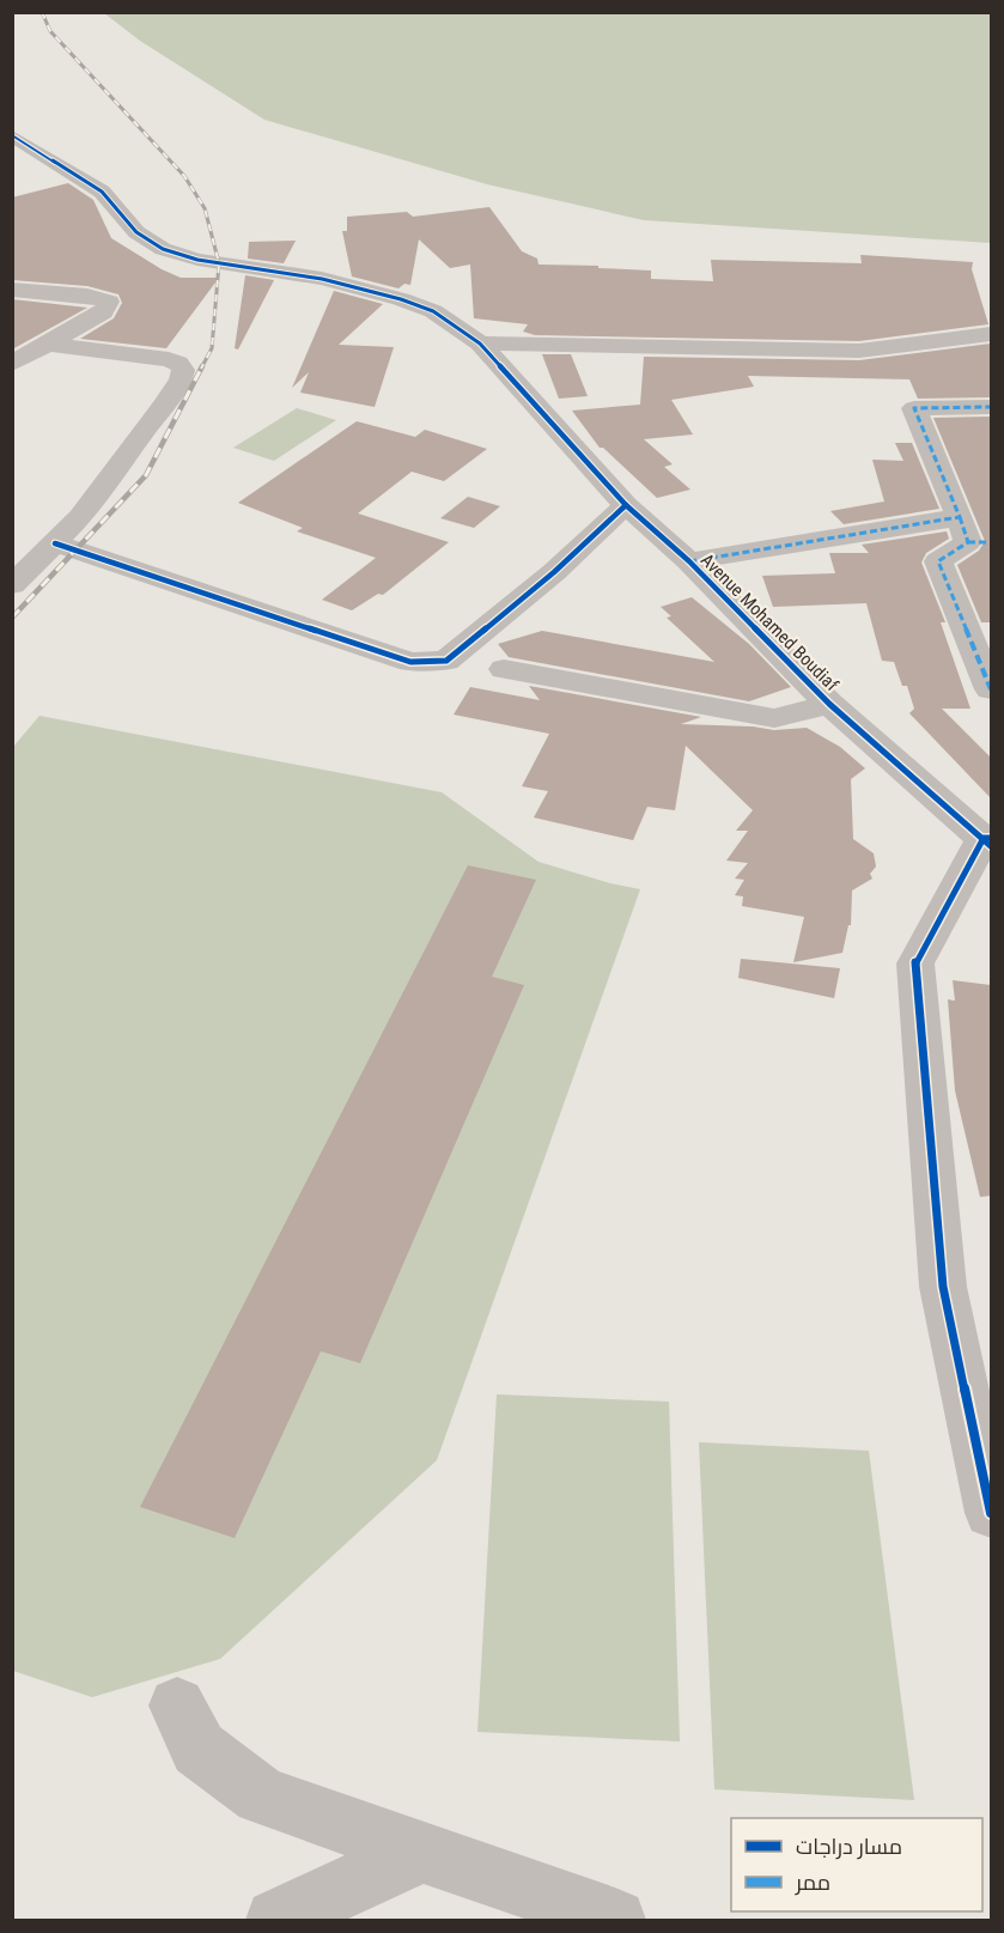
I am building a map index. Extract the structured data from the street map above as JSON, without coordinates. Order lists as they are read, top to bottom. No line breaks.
{"streets":{"street":["Avenue Mohamed Boudiaf"]},"legend":["مسار دراجات","ممر"]}
